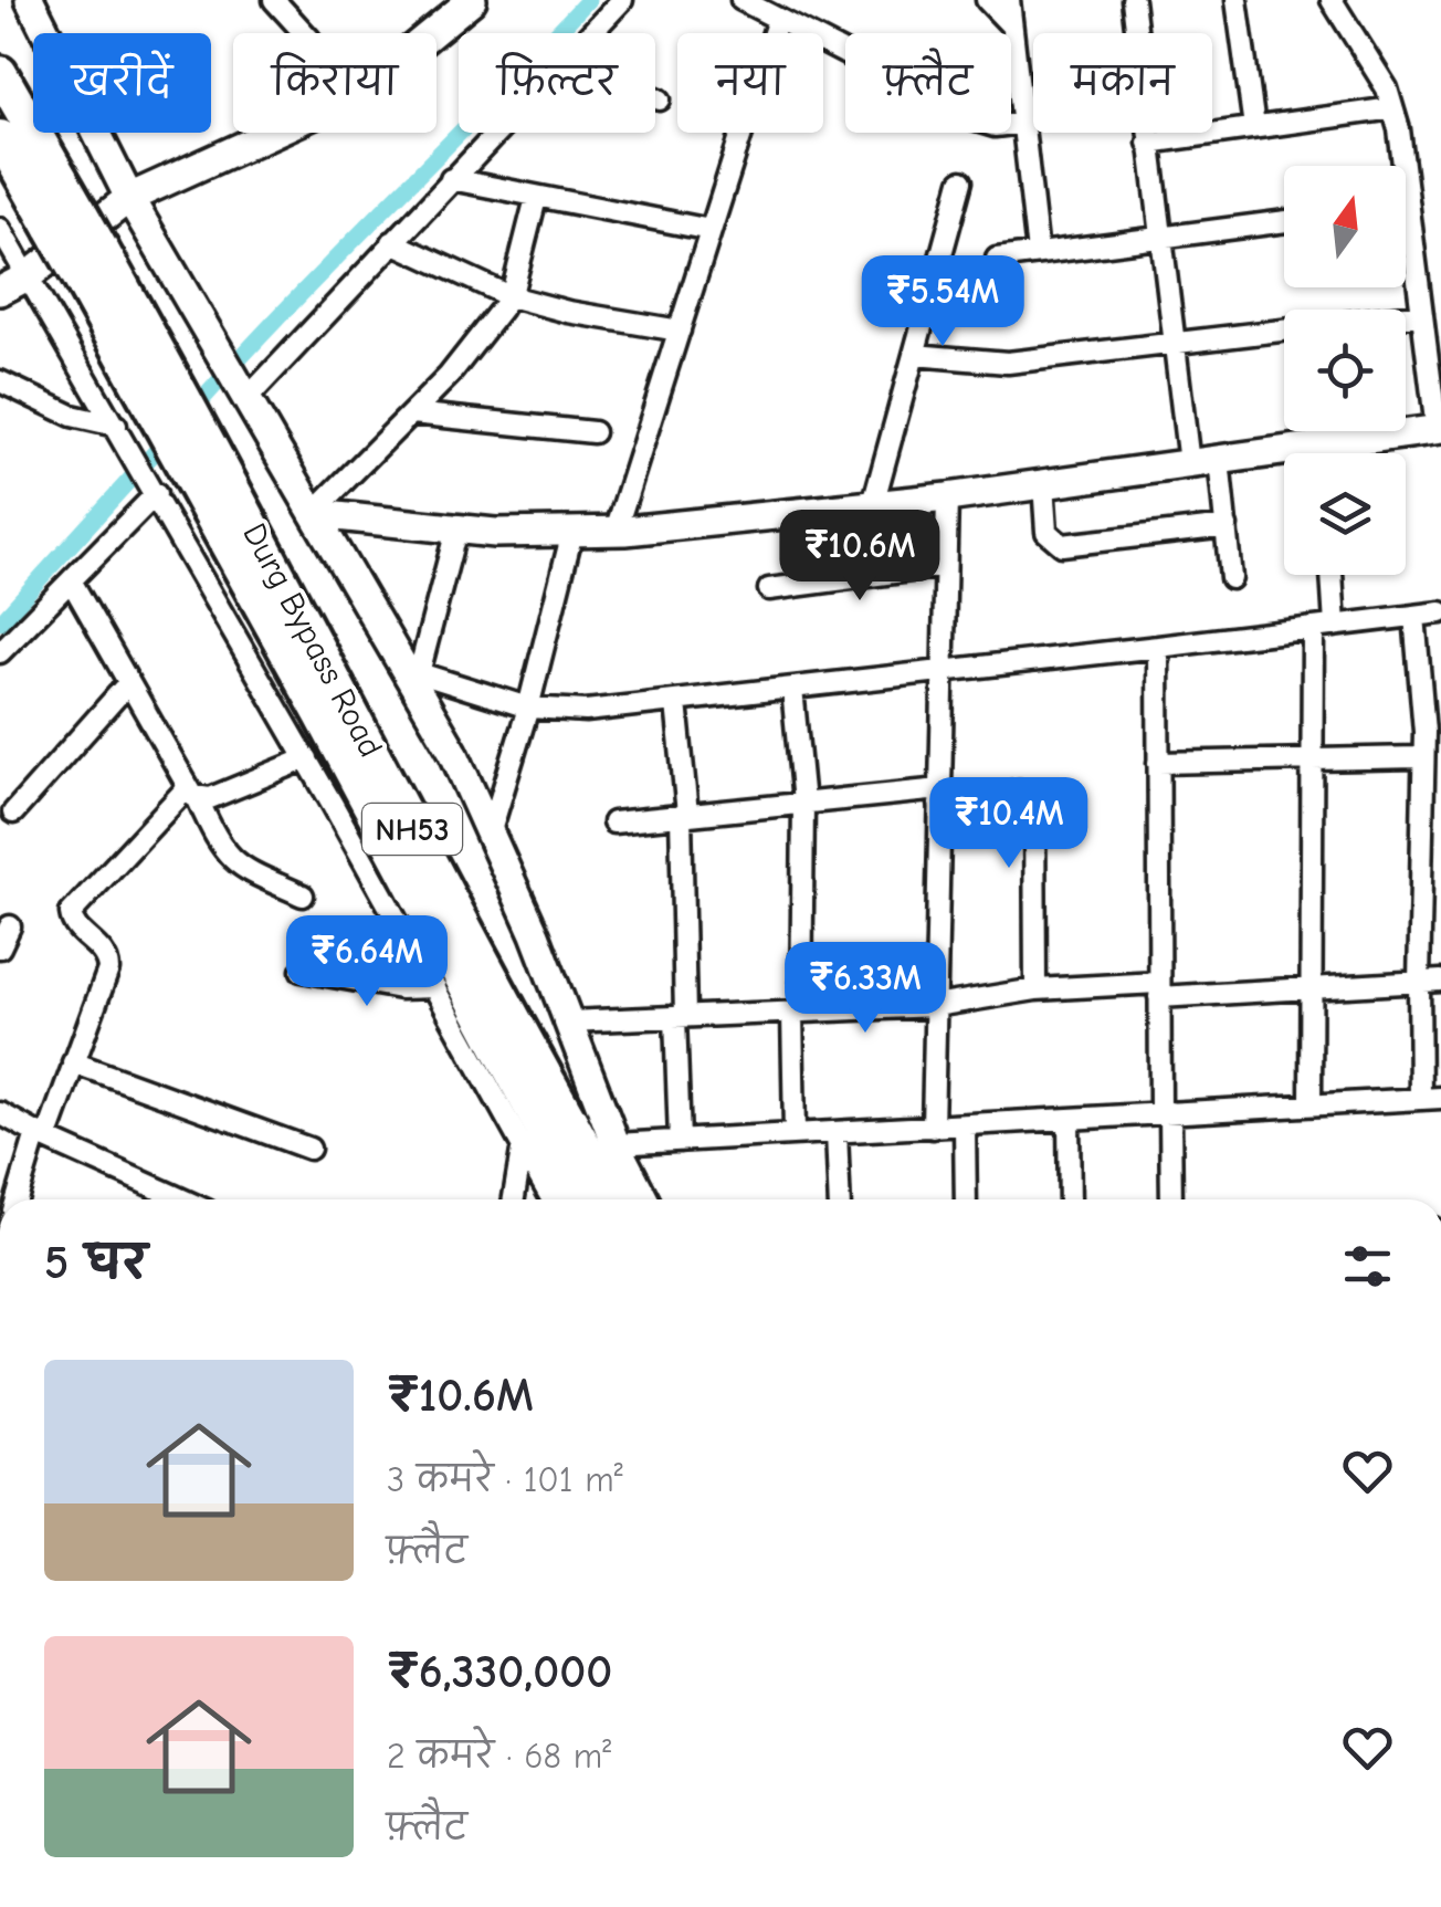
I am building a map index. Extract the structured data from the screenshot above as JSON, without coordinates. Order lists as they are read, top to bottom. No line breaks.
{"streets":{"highway":["Durg Bypass Road","NH53"]},"north":"top","page":{"chip":["खरीदें","किराया","फ़िल्टर","नया","फ़्लैट","मकान"],"price":["₹5.54M","₹10.6M","₹10.4M","₹6.64M","₹6.33M"],"heading":"5 घर","list":[{"name":"₹10.6M","note":"3 कमरे · 101 m² · फ़्लैट"},{"name":"₹6,330,000","note":"2 कमरे · 68 m² · फ़्लैट"}]}}
